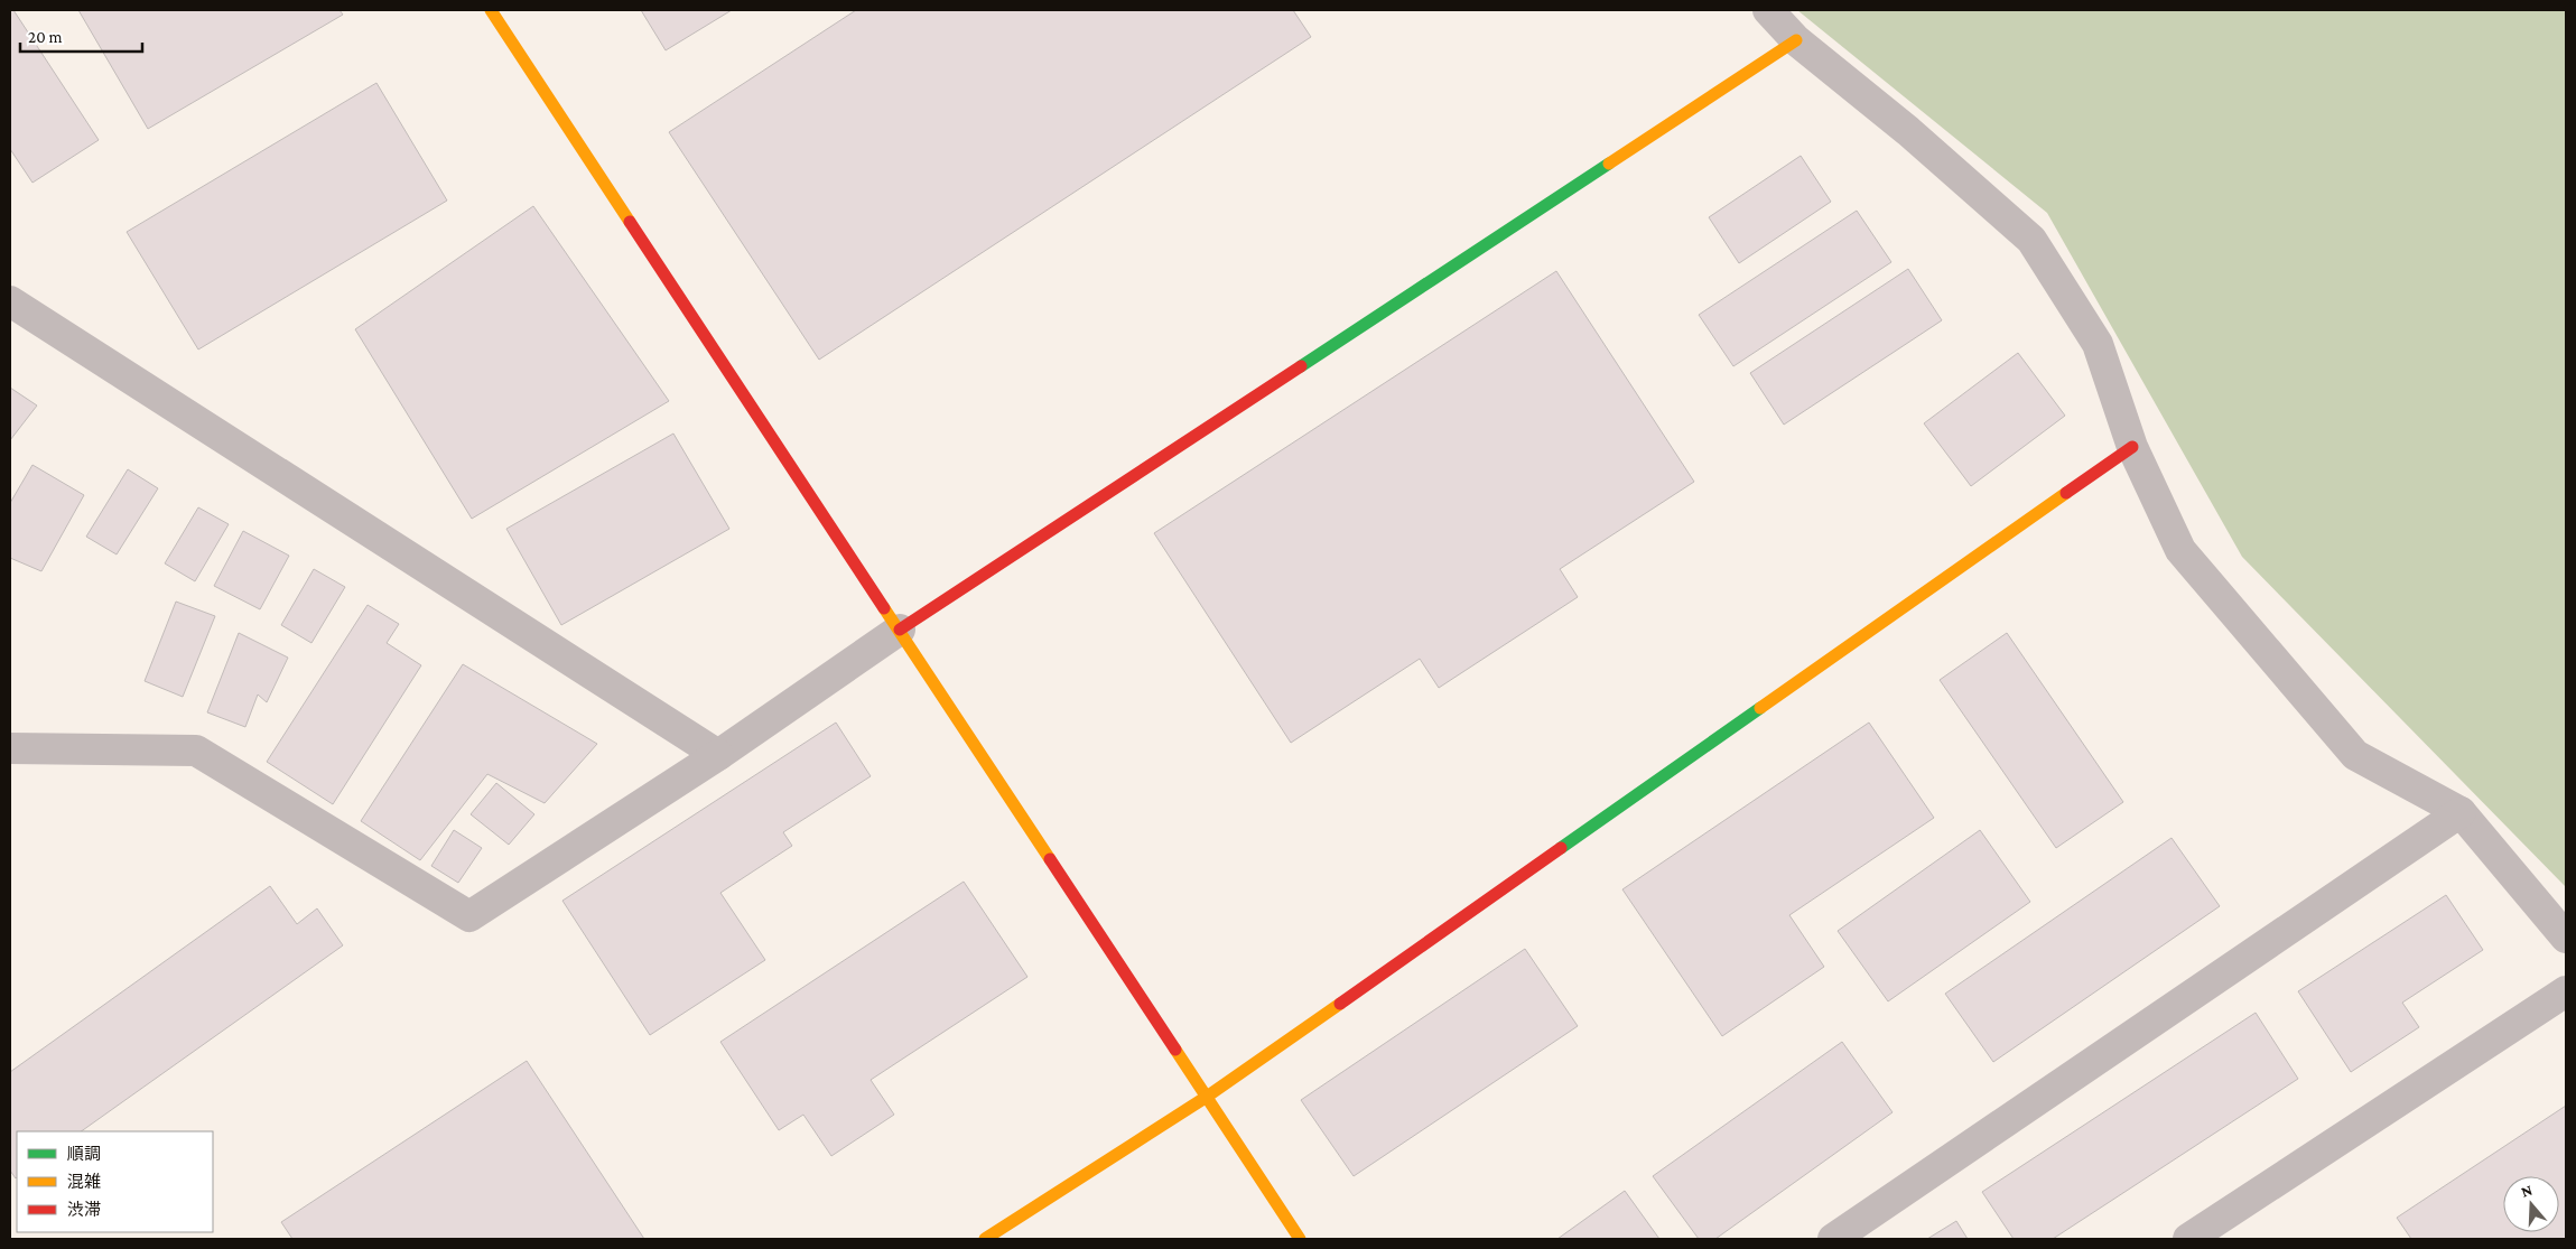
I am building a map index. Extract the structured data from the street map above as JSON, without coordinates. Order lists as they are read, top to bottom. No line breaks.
{"legend":["順調","混雑","渋滞"],"scale_bar":"20 m","north":"top"}
